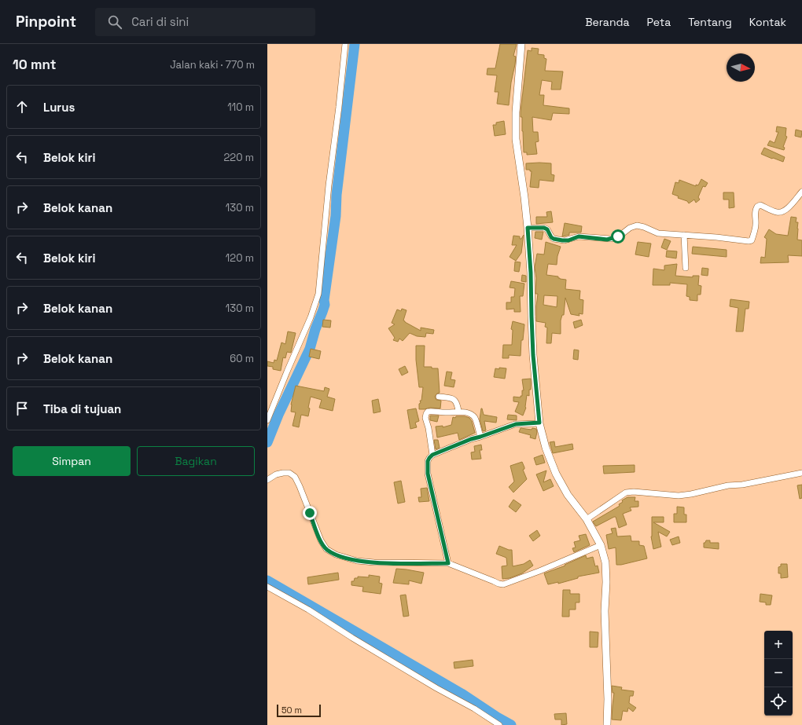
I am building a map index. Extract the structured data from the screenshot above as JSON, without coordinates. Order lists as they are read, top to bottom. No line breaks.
{"scale_bar":"50 m","north":"right","page":{"header":"Pinpoint","search":"Cari di sini","nav":["Beranda","Peta","Tentang","Kontak"],"heading":["10 mnt","Jalan kaki · 770 m"],"list":[["Lurus","110 m"],["Belok kiri","220 m"],["Belok kanan","130 m"],["Belok kiri","120 m"],["Belok kanan","130 m"],["Belok kanan","60 m"],"Tiba di tujuan"],"buttons":["Simpan","Bagikan"],"map_buttons":["+","−"],"scale":"50 m"}}
